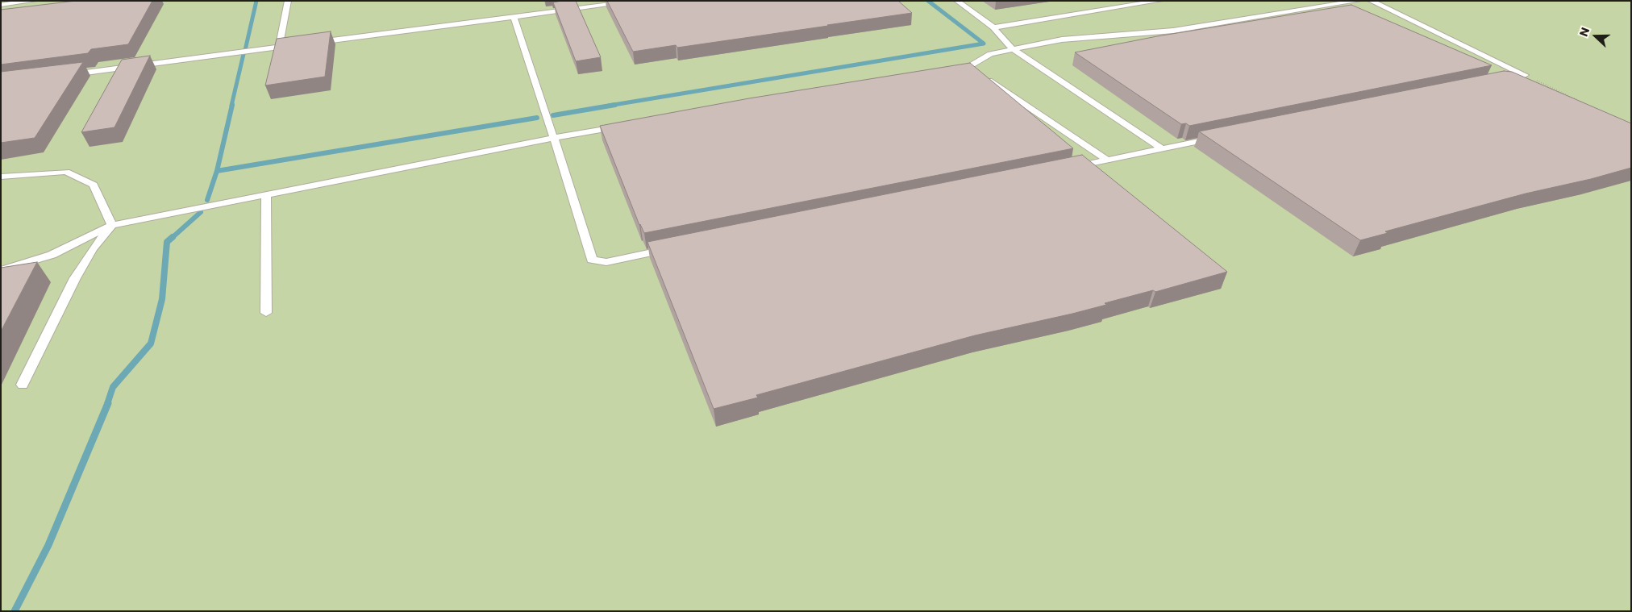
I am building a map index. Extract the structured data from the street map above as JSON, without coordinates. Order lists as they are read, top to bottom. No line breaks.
{"north":"left"}
